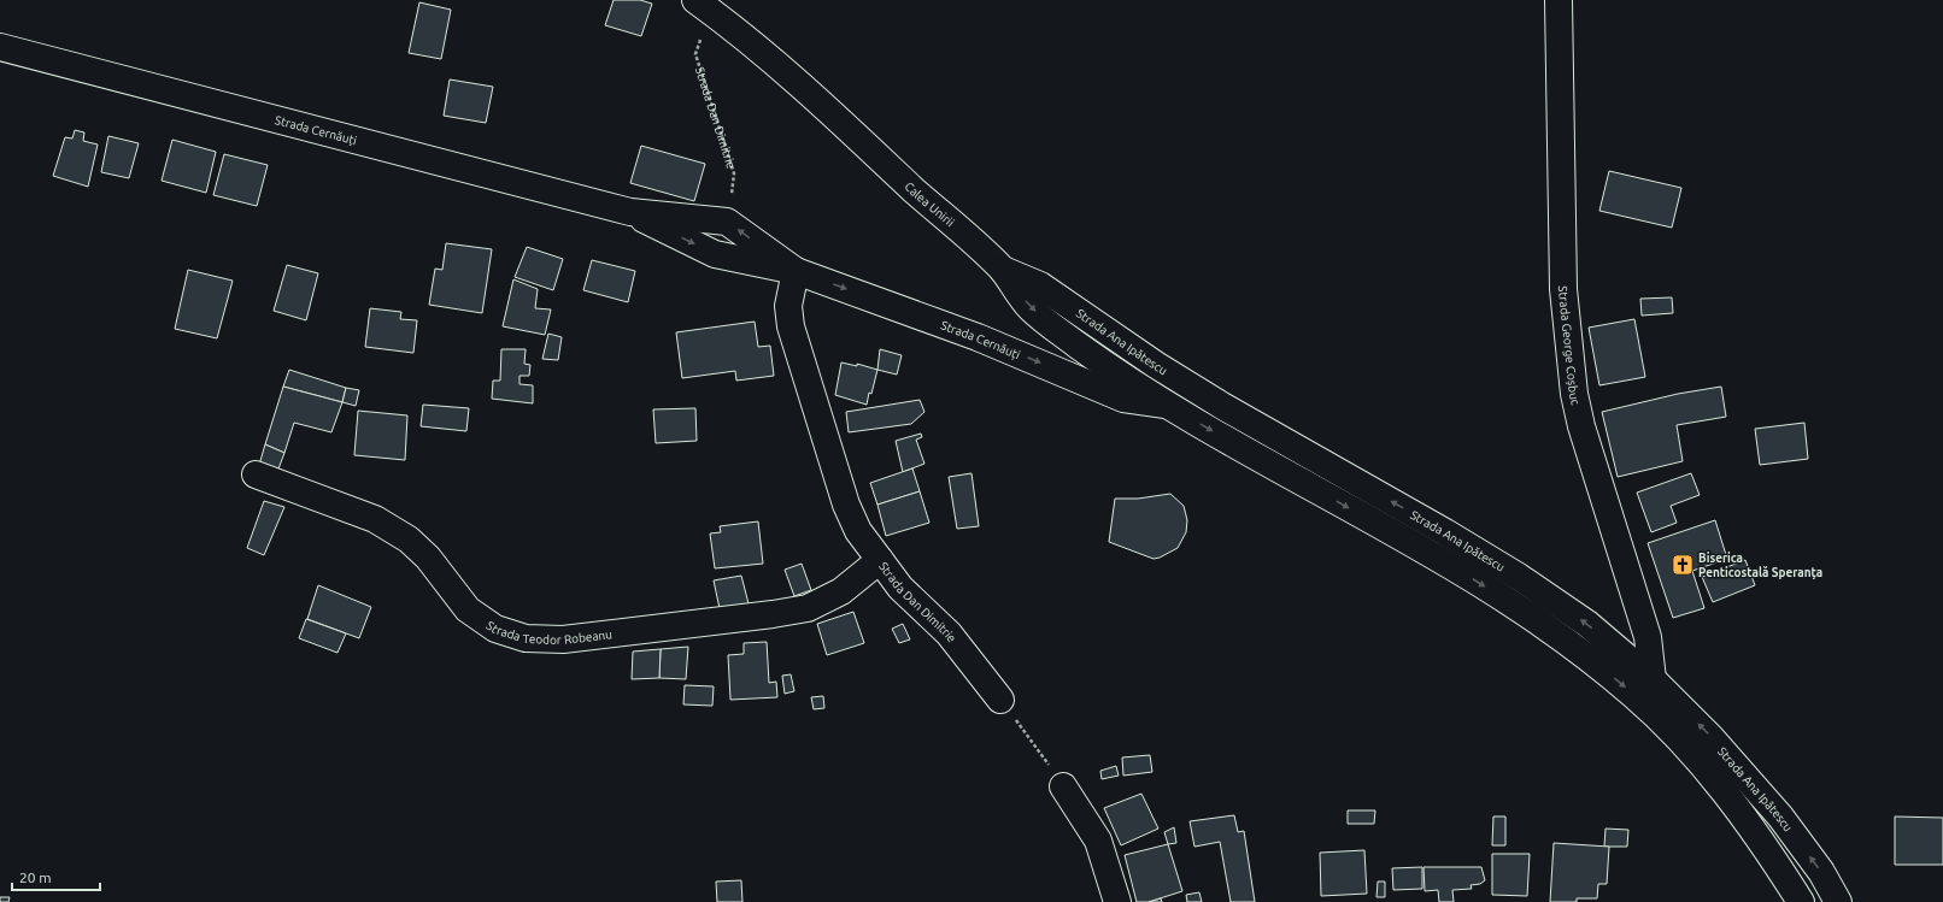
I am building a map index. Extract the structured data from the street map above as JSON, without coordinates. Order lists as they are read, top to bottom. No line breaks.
{"streets":{"street":["Strada Dan Dimitrie","Strada Cernăuți","Calea Unirii","Strada Ana Ipătescu","Strada George Coșbuc","Strada Teodor Robeanu"]},"crossings":[["Strada Dan Dimitrie","Strada Cernăuți"],["Strada Dan Dimitrie","Calea Unirii"],["Strada Dan Dimitrie","Strada Teodor Robeanu"],["Strada Cernăuți","Calea Unirii"],["Strada Cernăuți","Strada Ana Ipătescu"],["Calea Unirii","Strada Ana Ipătescu"],["Strada Ana Ipătescu","Strada George Coșbuc"]],"places":{"church":["Biserica Penticostală Speranța"]},"scale_bar":"20 m"}
